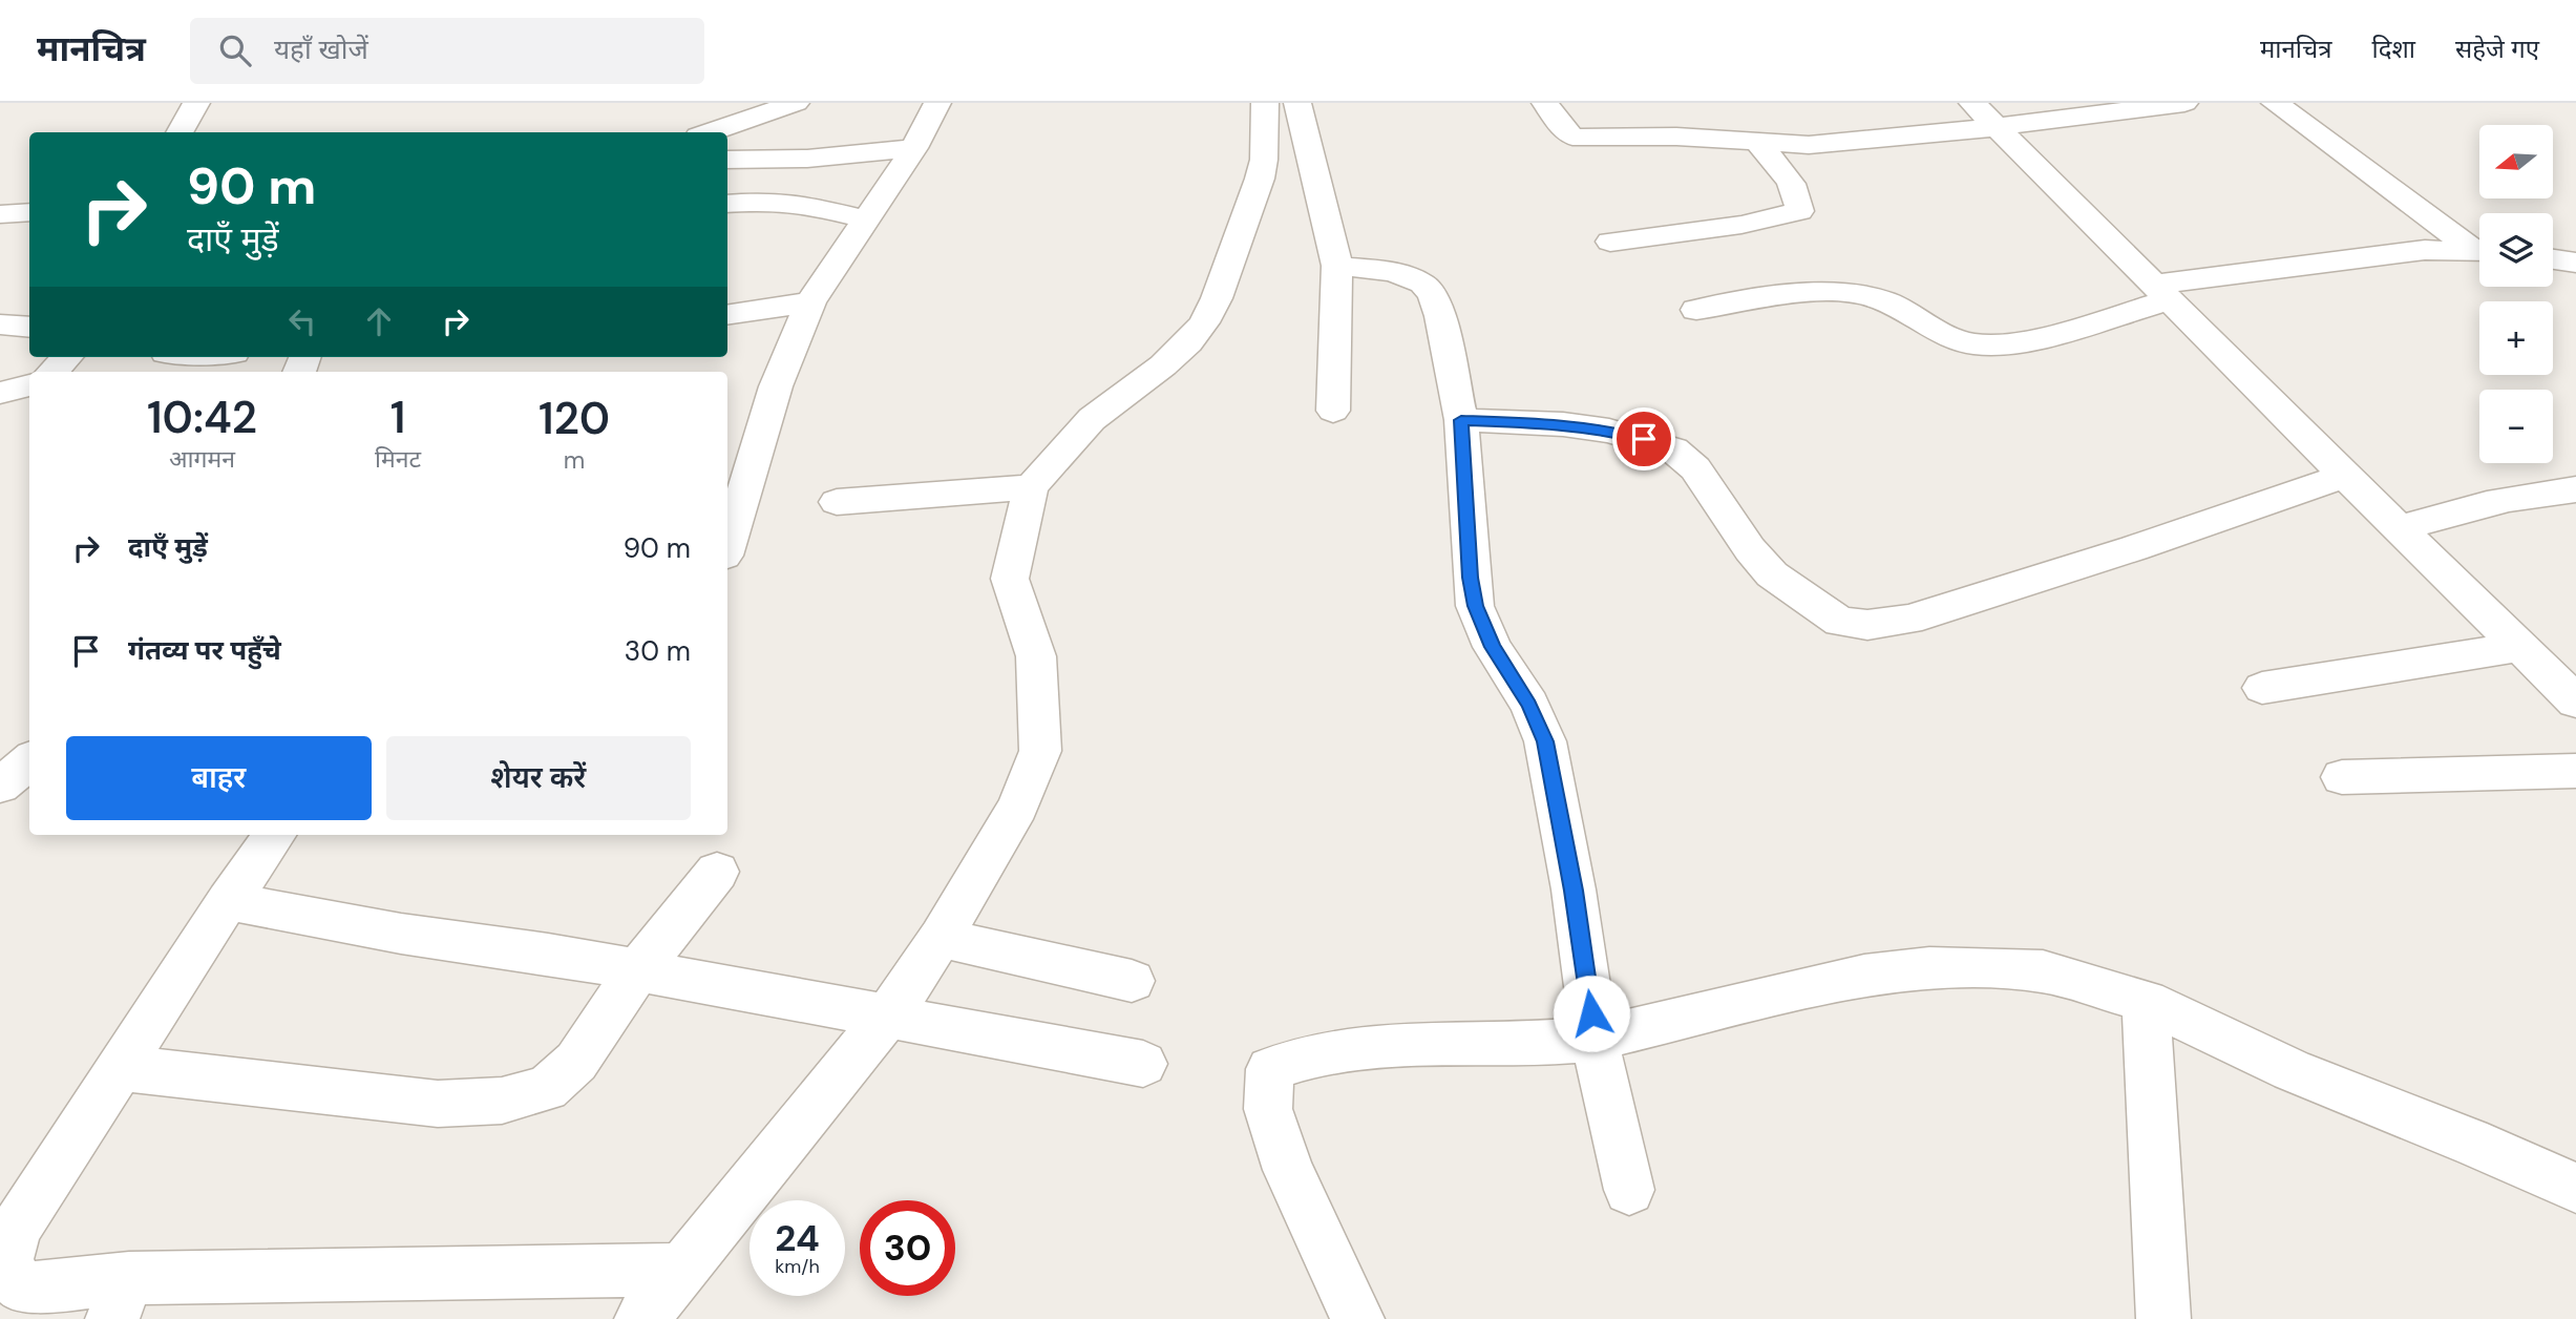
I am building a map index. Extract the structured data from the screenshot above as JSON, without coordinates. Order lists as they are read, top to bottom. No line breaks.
{"north":"left","page":{"header":"मानचित्र","search":"यहाँ खोजें","nav":["मानचित्र","दिशा","सहेजे गए"],"map_buttons":["+","−"],"turn":["90 m","दाएँ मुड़ें"],"eta":["10:42","आगमन","1","मिनट","120","m"],"list":[{"name":"दाएँ मुड़ें","value":"90 m"},{"name":"गंतव्य पर पहुँचे","value":"30 m"}],"buttons":["बाहर","शेयर करें"],"speed":"24 km/h","limit":"30"}}
